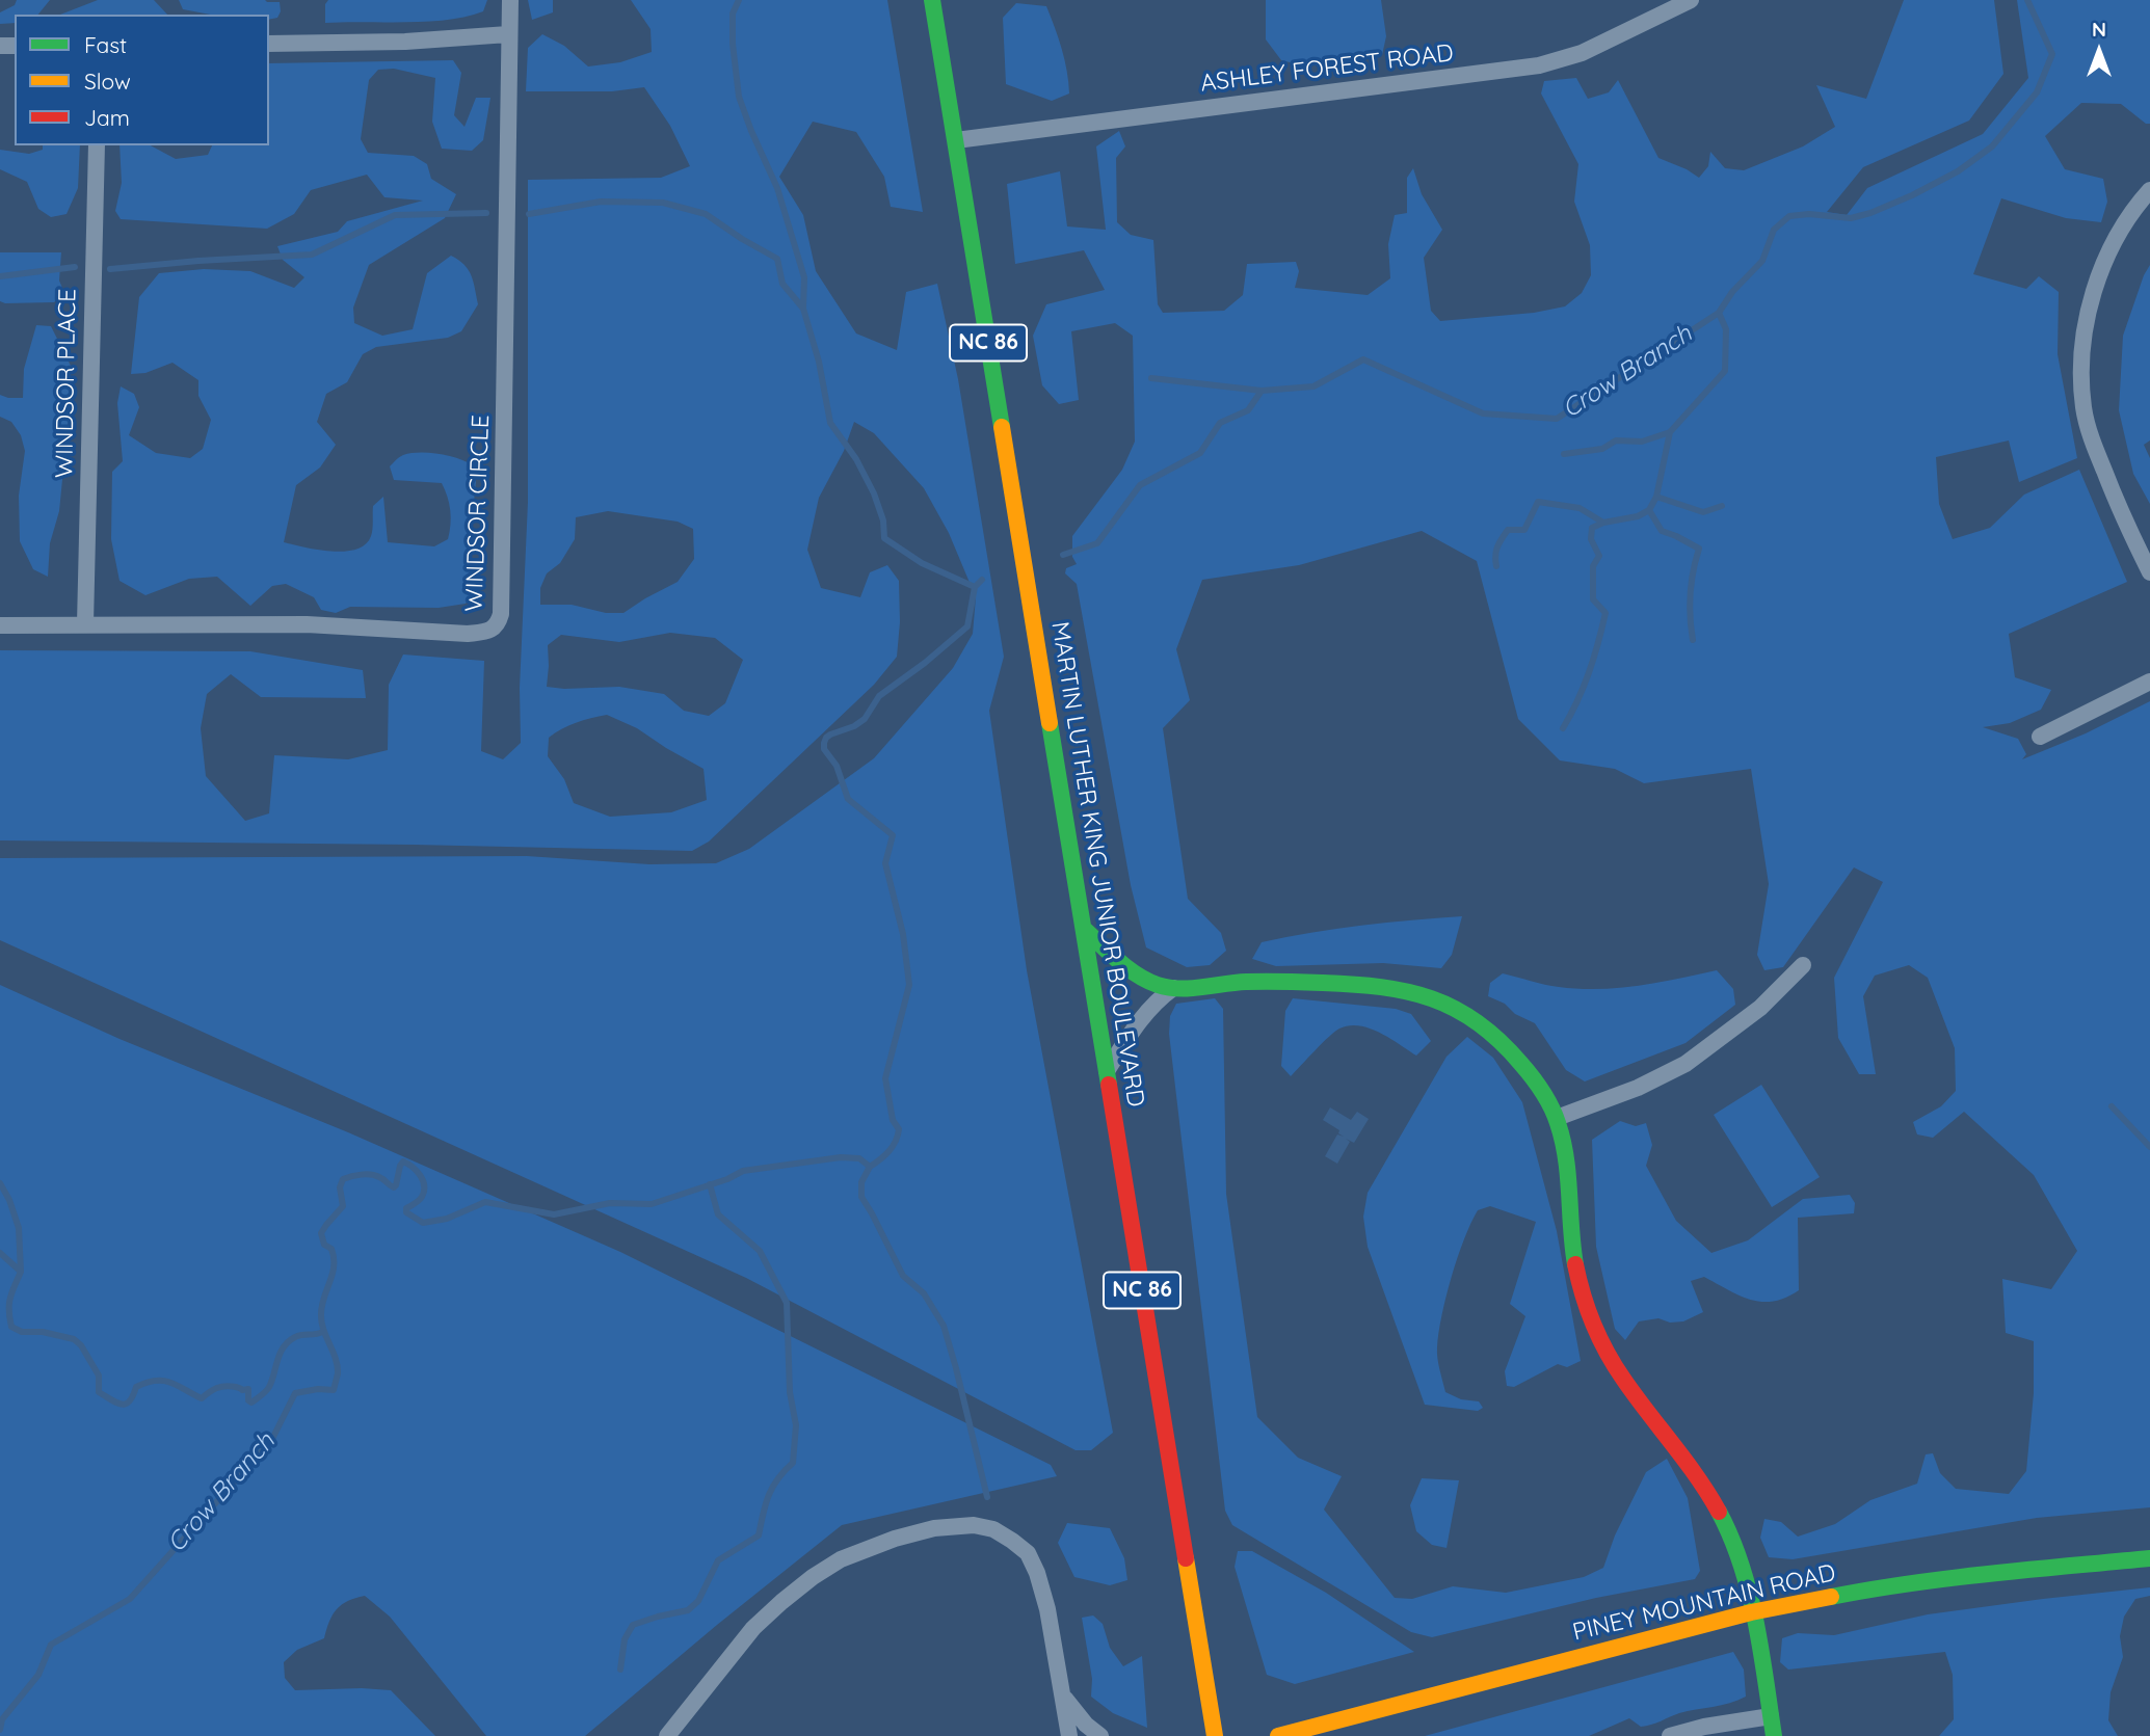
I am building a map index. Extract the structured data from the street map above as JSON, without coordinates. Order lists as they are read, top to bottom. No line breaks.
{"streets":{"street":["ASHLEY FOREST ROAD","NC 86","WINDSOR PLACE","WINDSOR CIRCLE","MARTIN LUTHER KING JUNIOR BOULEVARD","PINEY MOUNTAIN ROAD"]},"crossings":[["ASHLEY FOREST ROAD","MARTIN LUTHER KING JUNIOR BOULEVARD"],["WINDSOR PLACE","WINDSOR CIRCLE"]],"water":["Crow Branch"],"legend":["Fast","Slow","Jam"],"north":"top"}
